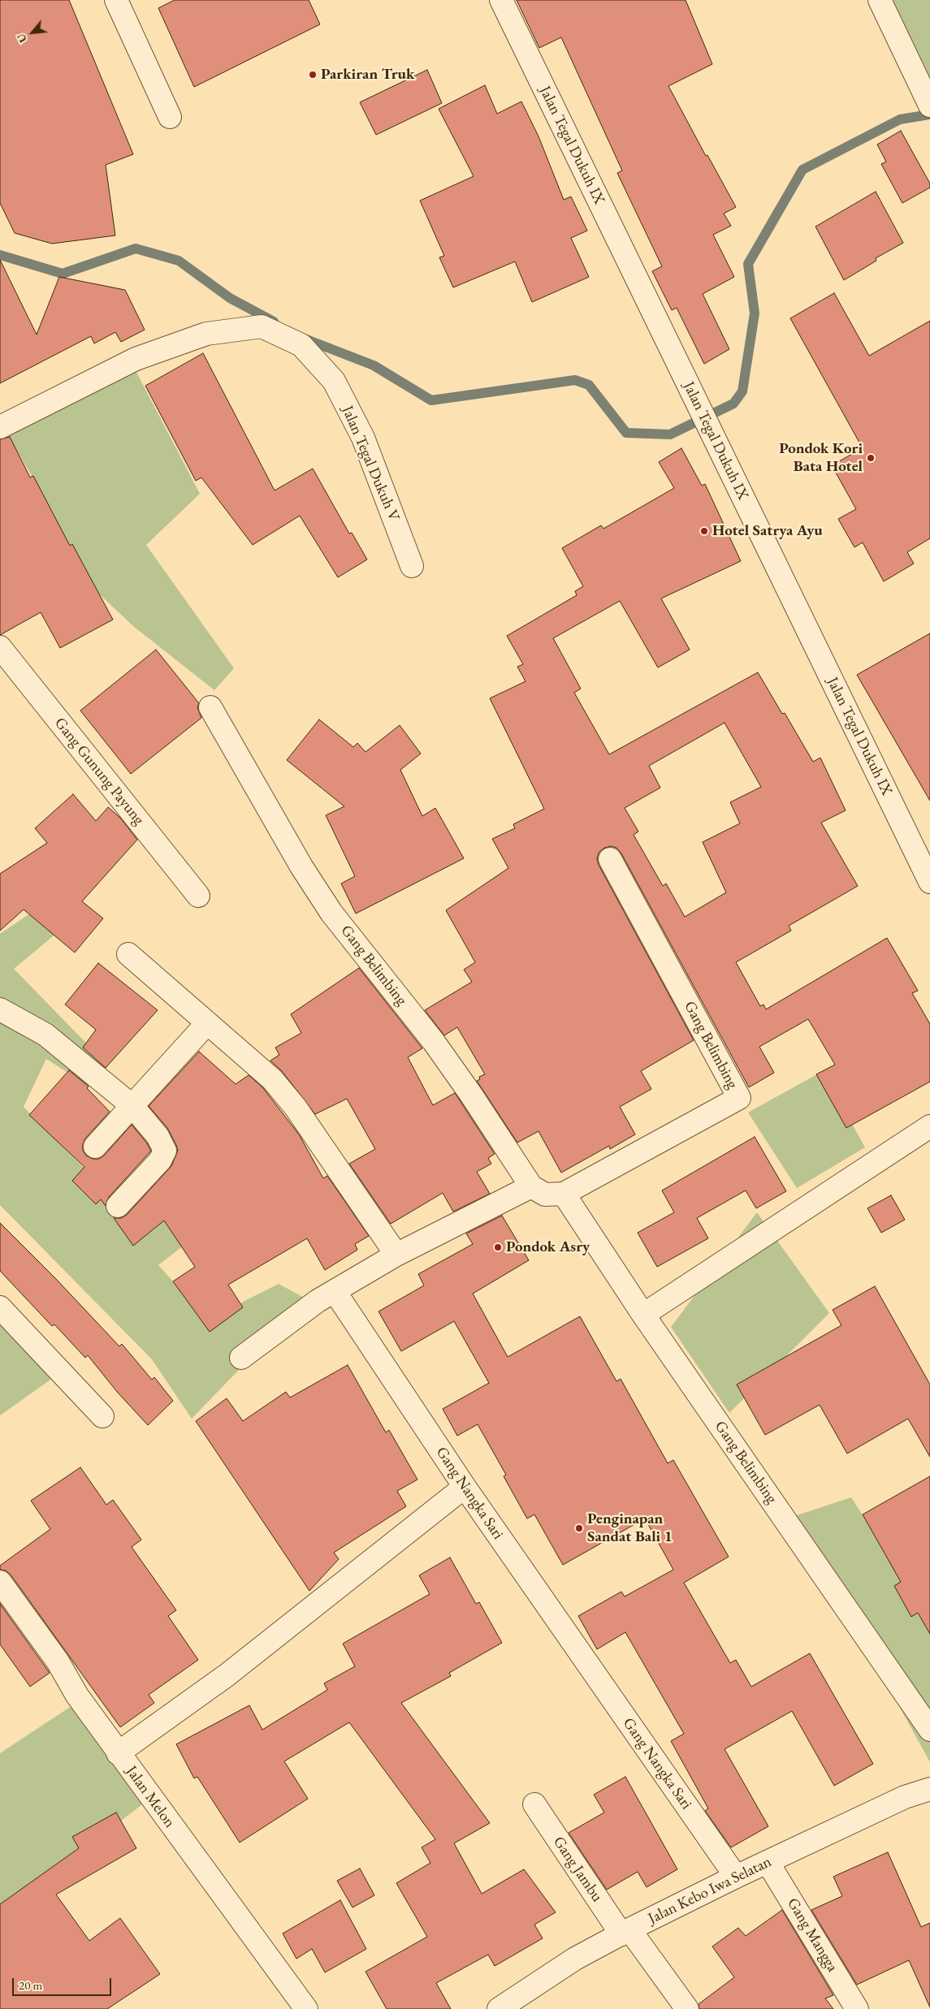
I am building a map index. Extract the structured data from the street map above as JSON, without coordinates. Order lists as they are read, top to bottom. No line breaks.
{"streets":{"street":["Jalan Tegal Dukuh IX","Jalan Tegal Dukuh V","Gang Gunung Payung","Gang Belimbing","Gang Nangka Sari","Jalan Melon","Gang Jambu","Jalan Kebo Iwa Selatan","Gang Mangga"]},"crossings":[["Gang Nangka Sari","Jalan Kebo Iwa Selatan"],["Gang Jambu","Jalan Kebo Iwa Selatan"],["Jalan Kebo Iwa Selatan","Gang Mangga"]],"places":["Parkiran Truk","Pondok Kori Bata Hotel","Hotel Satrya Ayu","Pondok Asry","Penginapan Sandat Bali 1"],"scale_bar":"20 m","north":"bottom left"}
